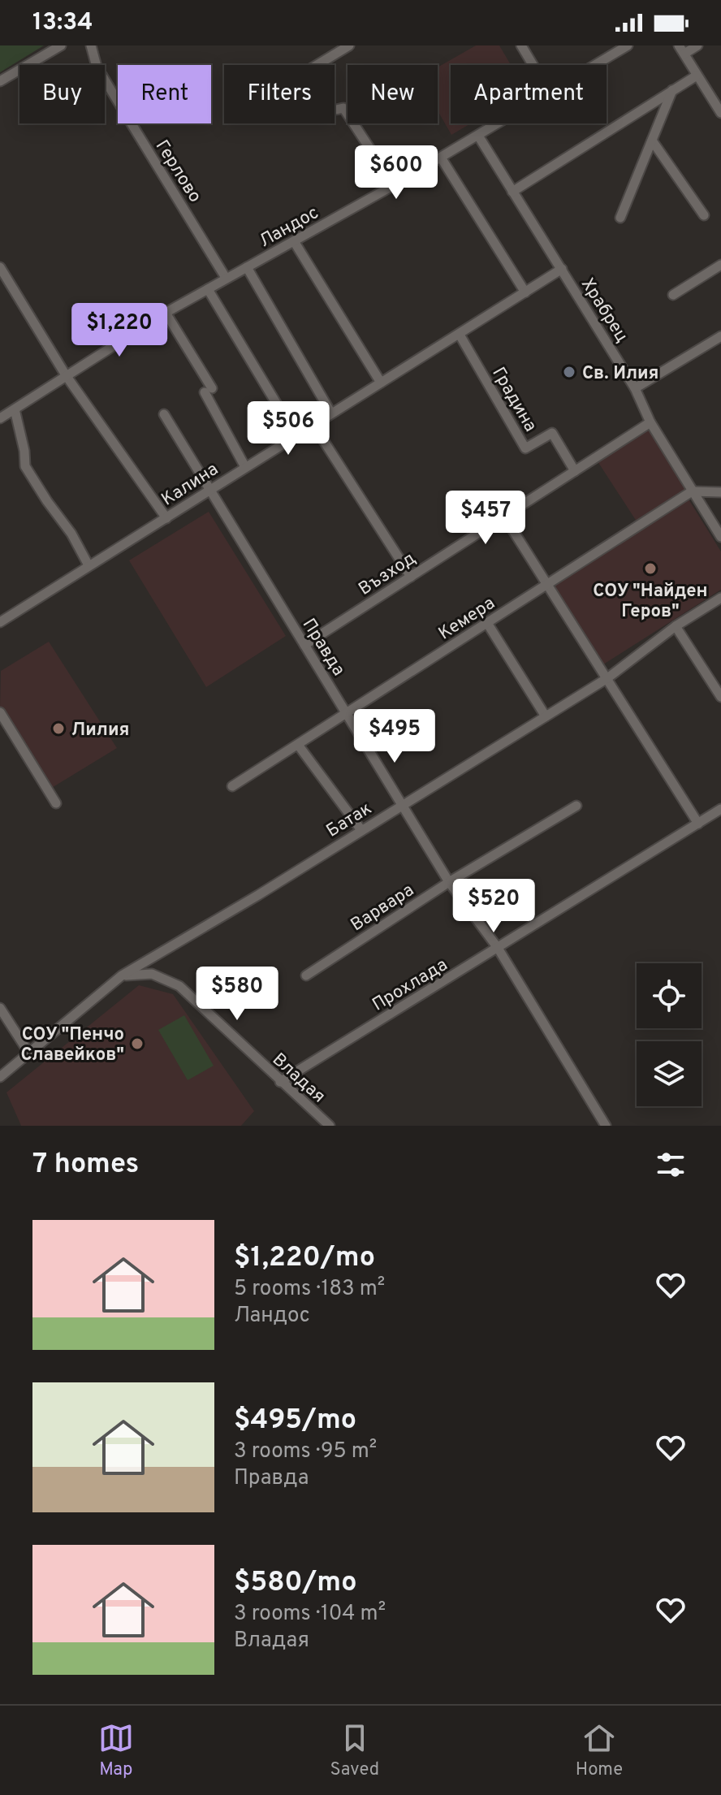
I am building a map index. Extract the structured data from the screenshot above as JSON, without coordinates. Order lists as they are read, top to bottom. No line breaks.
{"streets":{"street":["Герлово","Ландос","Храбрец","Градина","Калина","Възход","Кемера","Правда","Батак","Варвара","Прохлада","Владая"]},"crossings":[["Герлово","Ландос"],["Ландос","Храбрец"],["Храбрец","Калина"],["Храбрец","Възход"],["Храбрец","Кемера"],["Градина","Калина"],["Градина","Възход"],["Калина","Правда"],["Възход","Правда"],["Кемера","Правда"],["Правда","Батак"],["Правда","Варвара"],["Правда","Прохлада"],["Батак","Владая"],["Прохлада","Владая"]],"places":["Св. Илия","СОУ \"Найден Геров\"","Лилия","СОУ \"Пенчо Славейков\""],"page":{"status":"13:34","chip":["Buy","Rent","Filters","New","Apartment"],"price":["$600","$1,220","$506","$457","$495","$520","$580"],"heading":"7 homes","list":[{"name":"$1,220/mo","note":"5 rooms · 183 m² · Ландос"},{"name":"$495/mo","note":"3 rooms · 95 m² · Правда"},{"name":"$580/mo","note":"3 rooms · 104 m² · Владая"}],"tabs":["Map","Saved","Home"]}}
